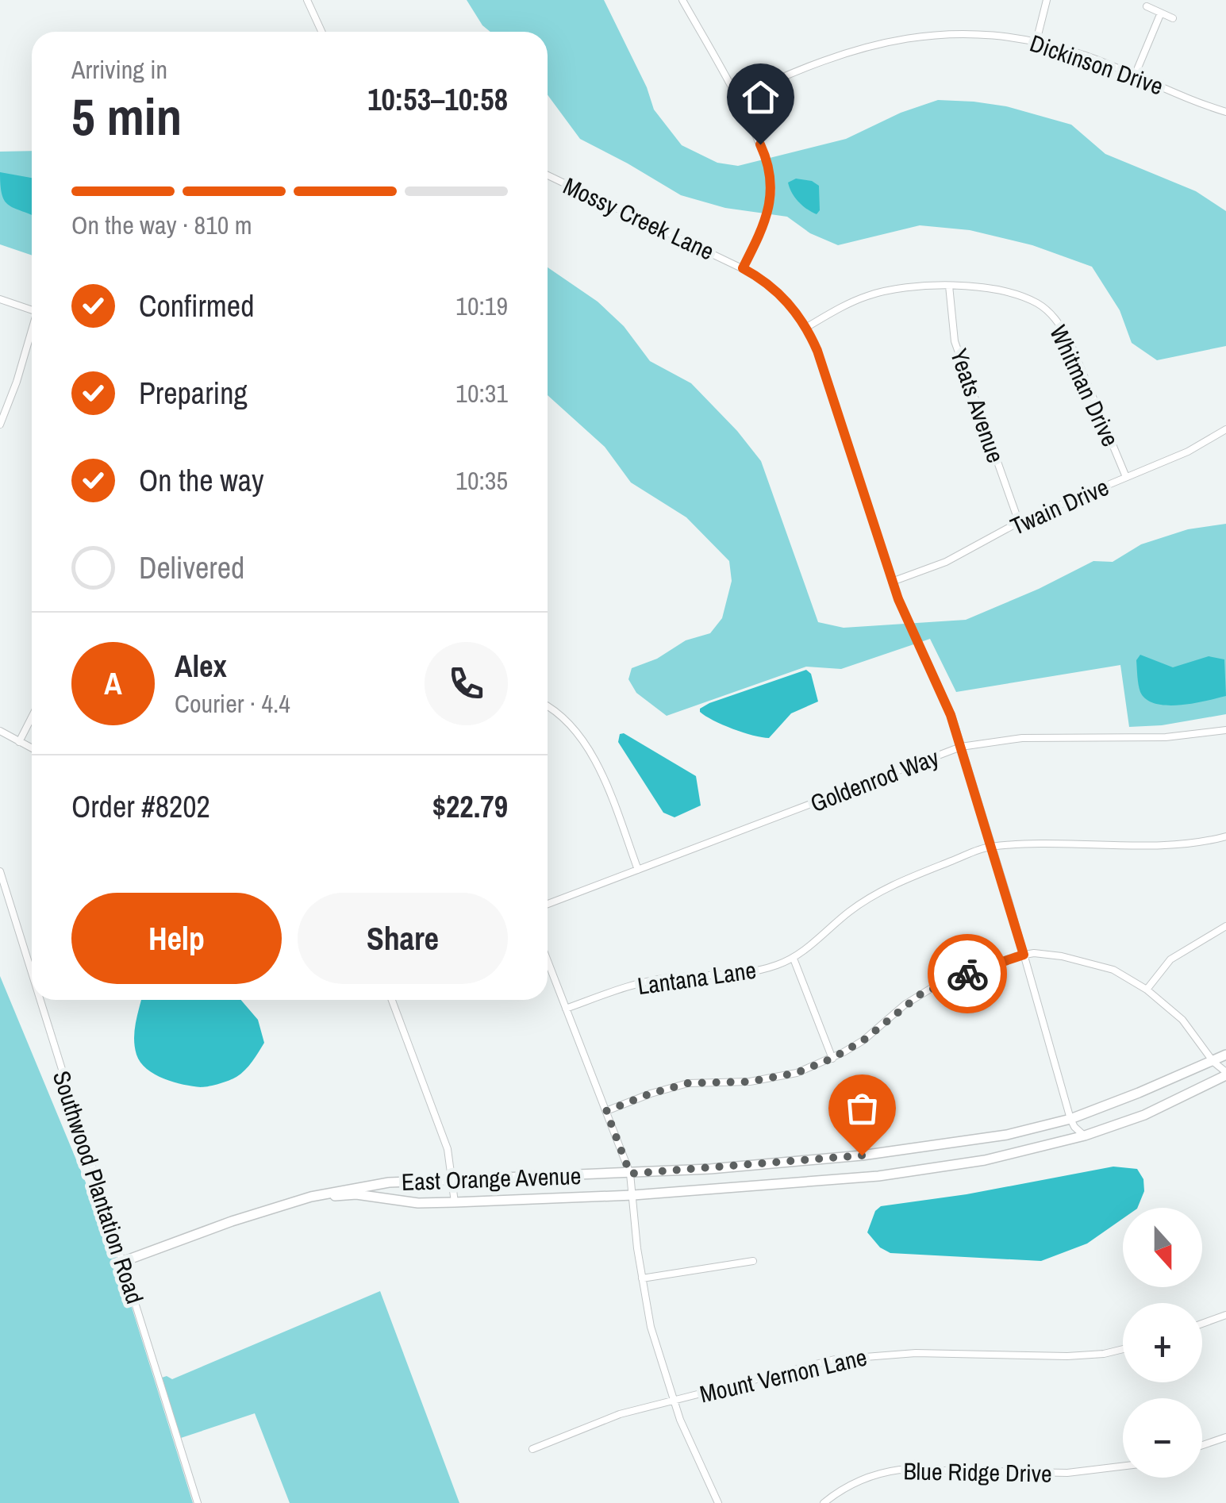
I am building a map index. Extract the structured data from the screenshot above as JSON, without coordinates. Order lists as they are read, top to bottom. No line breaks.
{"streets":{"street":["Dickinson Drive","Mossy Creek Lane","Whitman Drive","Yeats Avenue","Twain Drive","Goldenrod Way","Lantana Lane","East Orange Avenue","Southwood Plantation Road","Mount Vernon Lane","Blue Ridge Drive"]},"crossings":[["Mossy Creek Lane","Whitman Drive"],["Mossy Creek Lane","Twain Drive"],["Mossy Creek Lane","Goldenrod Way"],["Mossy Creek Lane","Lantana Lane"],["Mossy Creek Lane","East Orange Avenue"],["Whitman Drive","Yeats Avenue"],["Whitman Drive","Twain Drive"],["Yeats Avenue","Twain Drive"],["East Orange Avenue","Southwood Plantation Road"]],"north":"bottom","page":{"heading":["5 min","Arriving in","10:53–10:58"],"panel":["Alex","Courier · 4.4","Order #8202","$22.79"],"bar":"On the way · 810 m","list":[["Confirmed","10:19"],["Preparing","10:31"],["On the way","10:35"],"Delivered"],"round":"A","buttons":["Help","Share"],"map_buttons":["+","−"]}}
